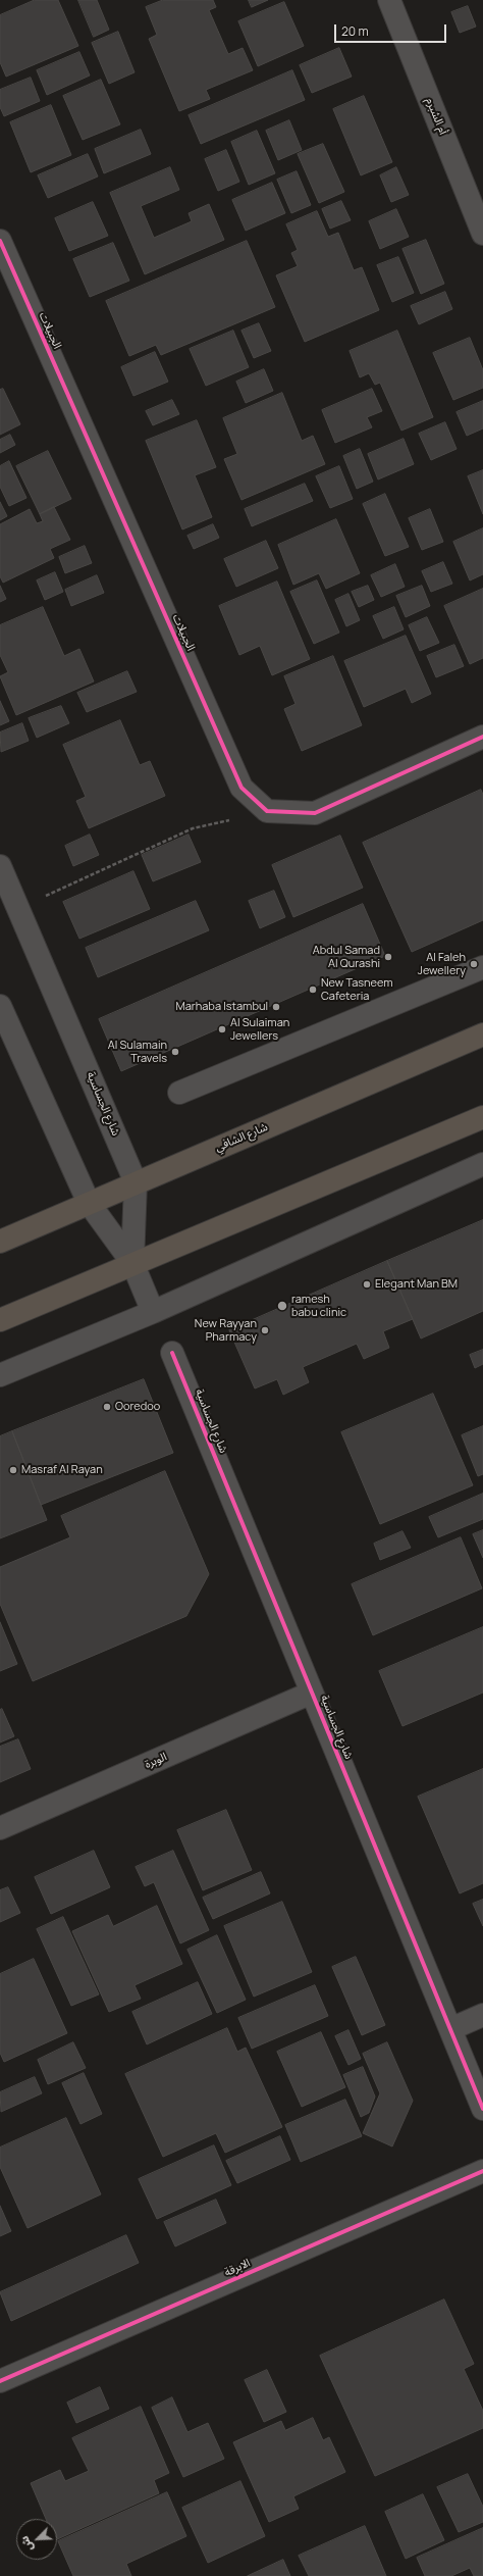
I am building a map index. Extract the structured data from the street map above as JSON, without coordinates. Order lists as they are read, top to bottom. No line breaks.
{"streets":{"main road":["شارع الشافي"],"street":["أم الشبرم","الجبيلات","شارع الجساسية","الوبرة","الابرقة"]},"crossings":[["شارع الجساسية","شارع الشافي"],["شارع الجساسية","الوبرة"]],"places":["Abdul Samad Al Qurashi","Al Faleh Jewellery","New Tasneem Cafeteria","Marhaba Istambul","Al Sulaiman Jewellers","Al Sulamain Travels","Elegant Man BM","ramesh babu clinic","New Rayyan Pharmacy","Ooredoo","Masraf Al Rayan"],"scale_bar":"20 m","north":"bottom left"}
